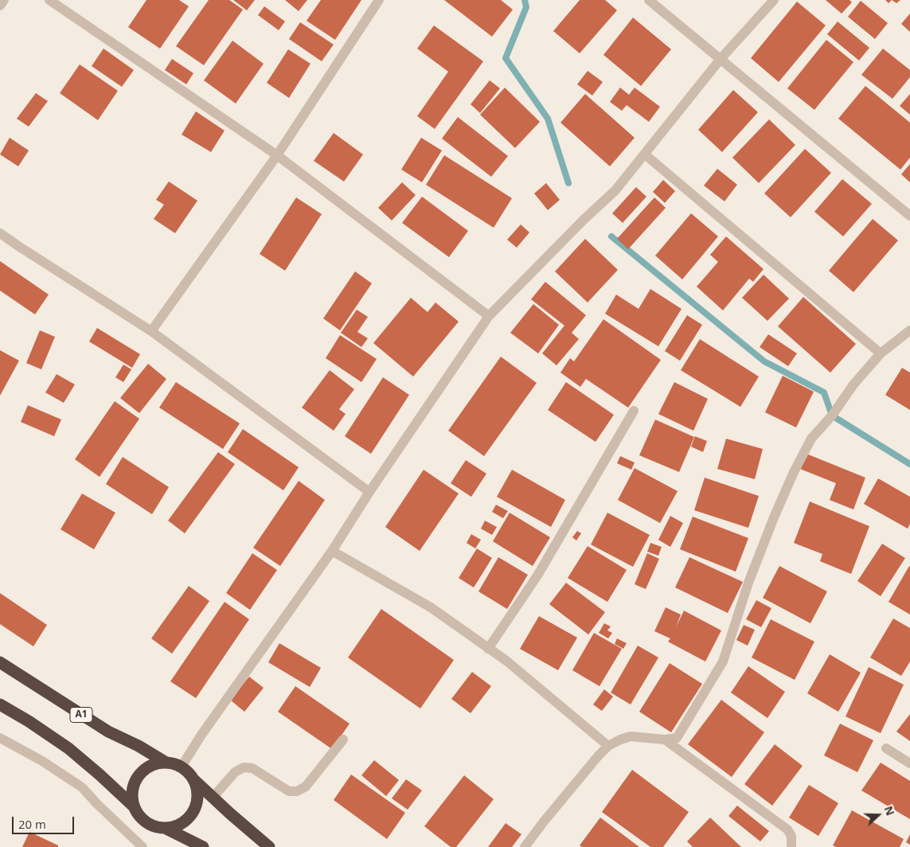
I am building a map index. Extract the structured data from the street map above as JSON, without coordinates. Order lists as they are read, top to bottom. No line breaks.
{"streets":{"highway":["A1"]},"scale_bar":"20 m","north":"right"}
